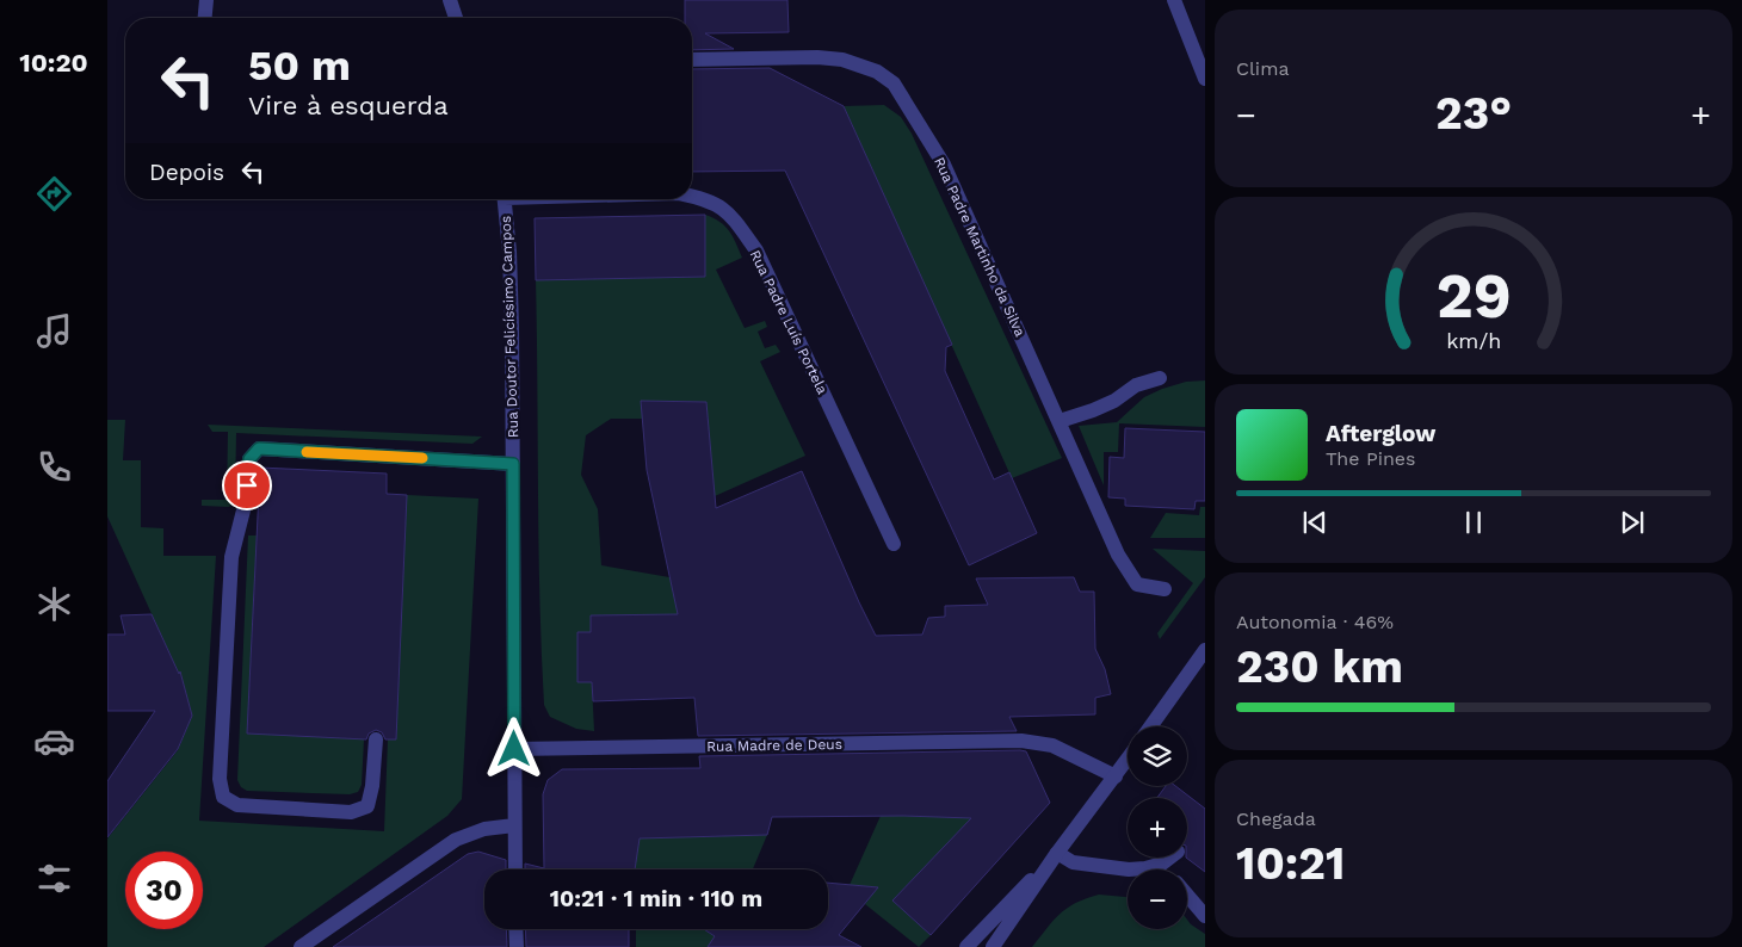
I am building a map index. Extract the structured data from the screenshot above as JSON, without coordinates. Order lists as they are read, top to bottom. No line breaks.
{"streets":{"street":["Rua Padre Martinho da Silva","Rua Padre Luís Portela","Rua Doutor Felicíssimo Campos","Rua Madre de Deus"]},"crossings":[["Rua Doutor Felicíssimo Campos","Rua Madre de Deus"]],"page":{"tabs":"10:20","tile":["Clima",["Autonomia · 46%","230 km"],["Chegada","10:21"]],"turn":["50 m","Vire à esquerda"],"heat":["−","23°","+"],"then":"Depois","song":["Afterglow","The Pines"],"map_buttons":["+","−"],"limit":"30","trip":"10:21 · 1 min · 110 m","gauge":["29","km/h"]}}
